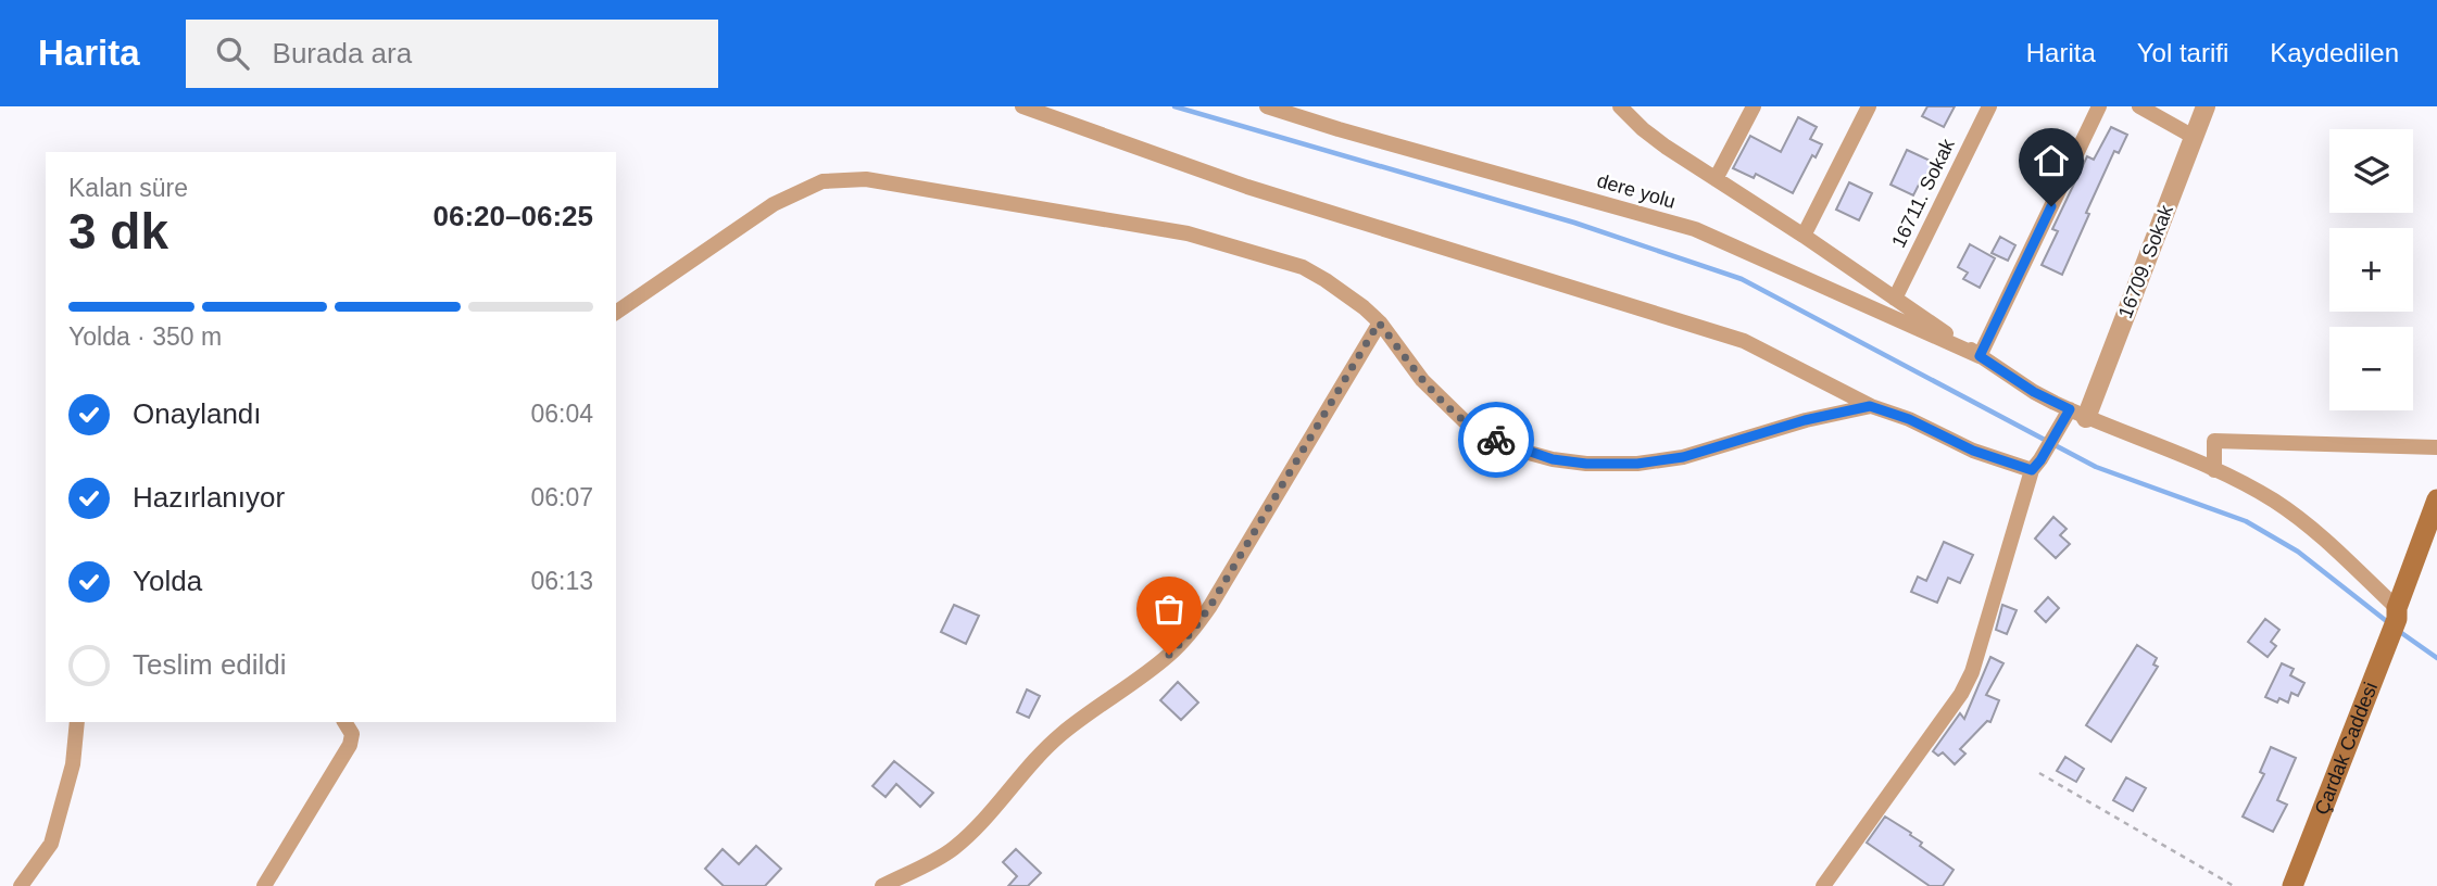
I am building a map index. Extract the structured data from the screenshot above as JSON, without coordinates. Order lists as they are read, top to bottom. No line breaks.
{"streets":{"main road":["Çardak Caddesi"],"street":["dere yolu","16711. Sokak","16709. Sokak"]},"page":{"header":"Harita","search":"Burada ara","nav":["Harita","Yol tarifi","Kaydedilen"],"map_buttons":["+","−"],"heading":["3 dk","Kalan süre","06:20–06:25"],"bar":"Yolda · 350 m","list":[["Onaylandı","06:04"],["Hazırlanıyor","06:07"],["Yolda","06:13"],"Teslim edildi"]}}
